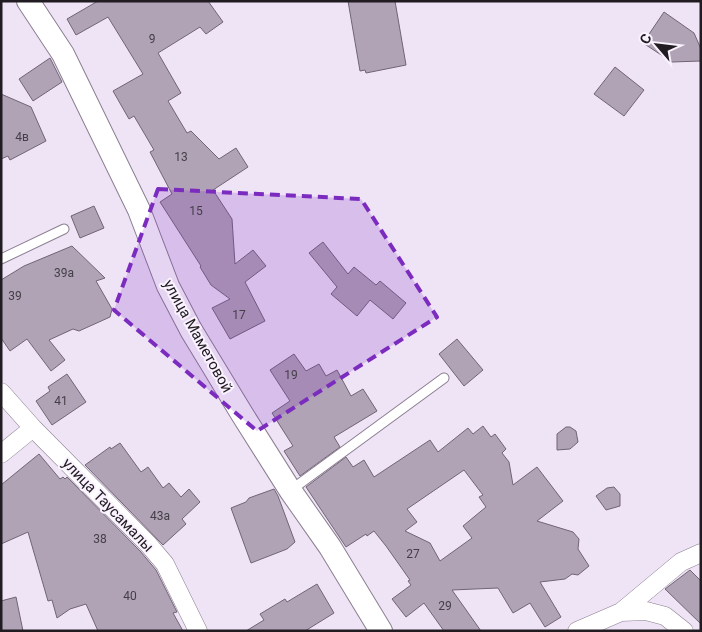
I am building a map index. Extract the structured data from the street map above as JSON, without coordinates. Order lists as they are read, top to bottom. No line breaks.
{"streets":{"street":["улица Маметовой","улица Таусамалы"]},"house_numbers":["9","4в","13","15","39а","39","17","19","41","43а","38","27","40","29"],"north":"top left"}
